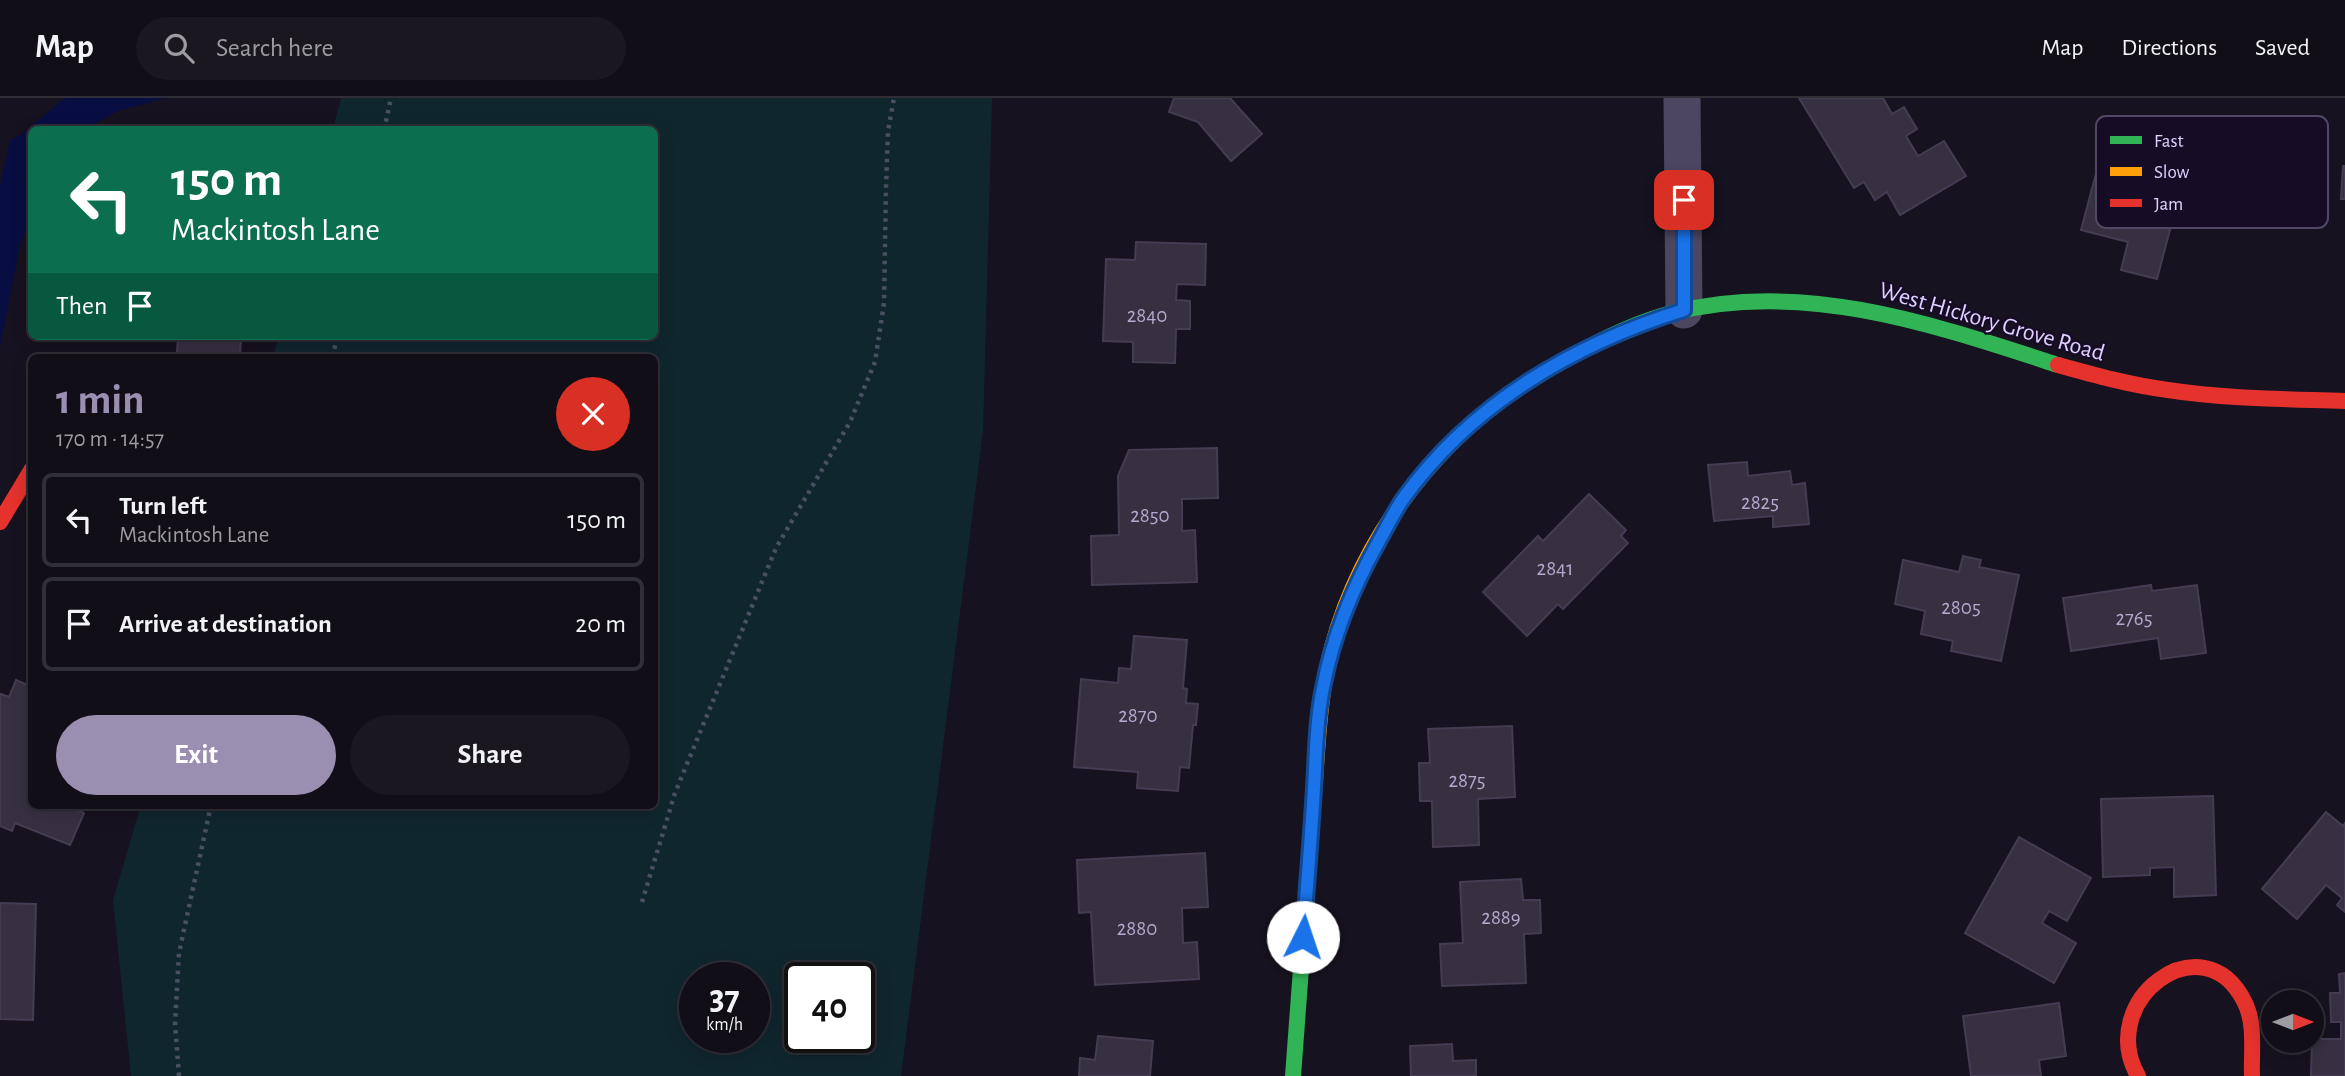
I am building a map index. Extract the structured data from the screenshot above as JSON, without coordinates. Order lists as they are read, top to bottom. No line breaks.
{"streets":{"street":["West Hickory Grove Road"]},"house_numbers":["2840","2825","2850","2841","2805","2765","2870","2875","2889","2880"],"legend":["Fast","Slow","Jam"],"north":"right","page":{"header":"Map","search":"Search here","nav":["Map","Directions","Saved"],"turn":["150 m","Mackintosh Lane"],"then":"Then","heading":["1 min","170 m · 14:57"],"list":[{"name":"Turn left","note":"Mackintosh Lane","value":"150 m"},{"name":"Arrive at destination","value":"20 m"}],"buttons":["Exit","Share"],"speed":"37 km/h","limit":"40"}}
